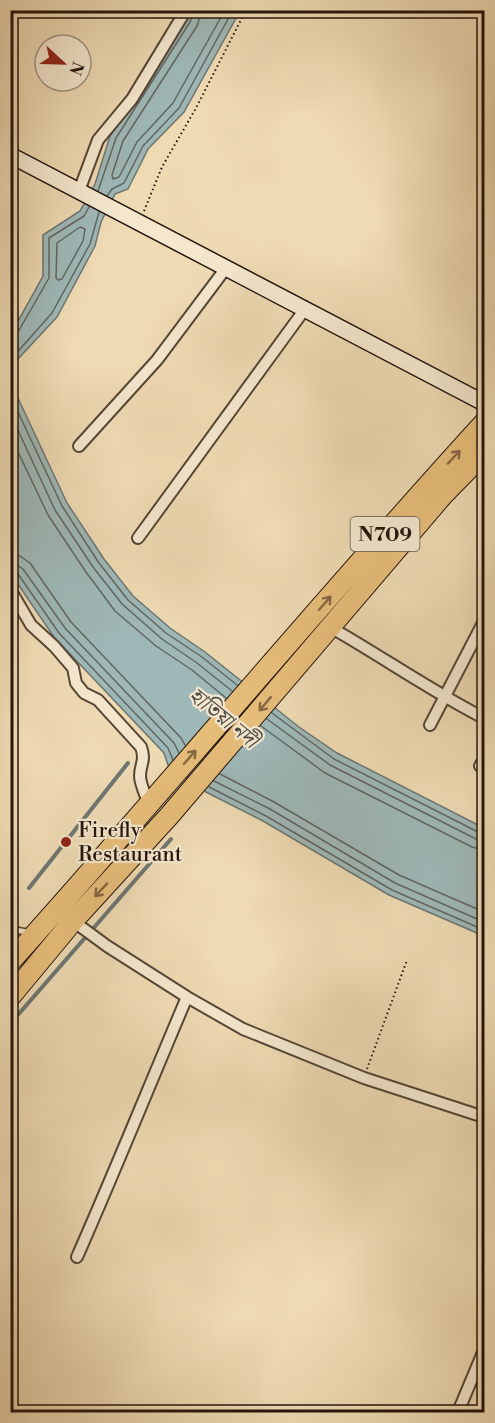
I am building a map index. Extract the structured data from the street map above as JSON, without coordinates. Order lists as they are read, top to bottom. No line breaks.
{"streets":{"highway":["N709"]},"water":["হাতিয়া নদী"],"places":["Firefly Restaurant"],"north":"right"}
